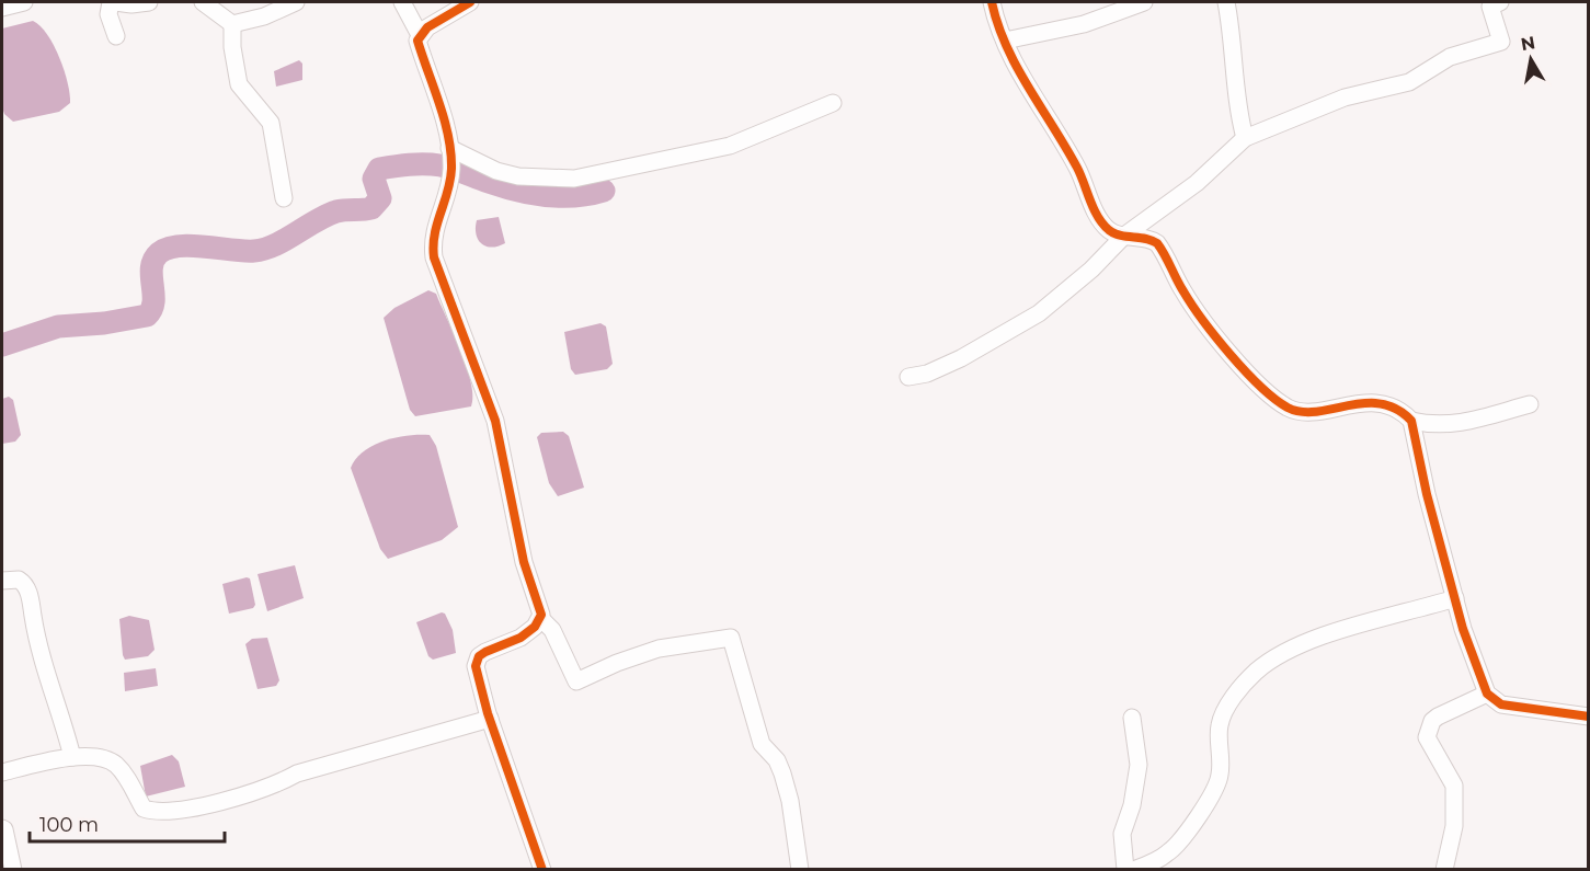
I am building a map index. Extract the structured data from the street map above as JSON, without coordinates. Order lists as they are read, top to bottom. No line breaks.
{"scale_bar":"100 m","north":"top"}
